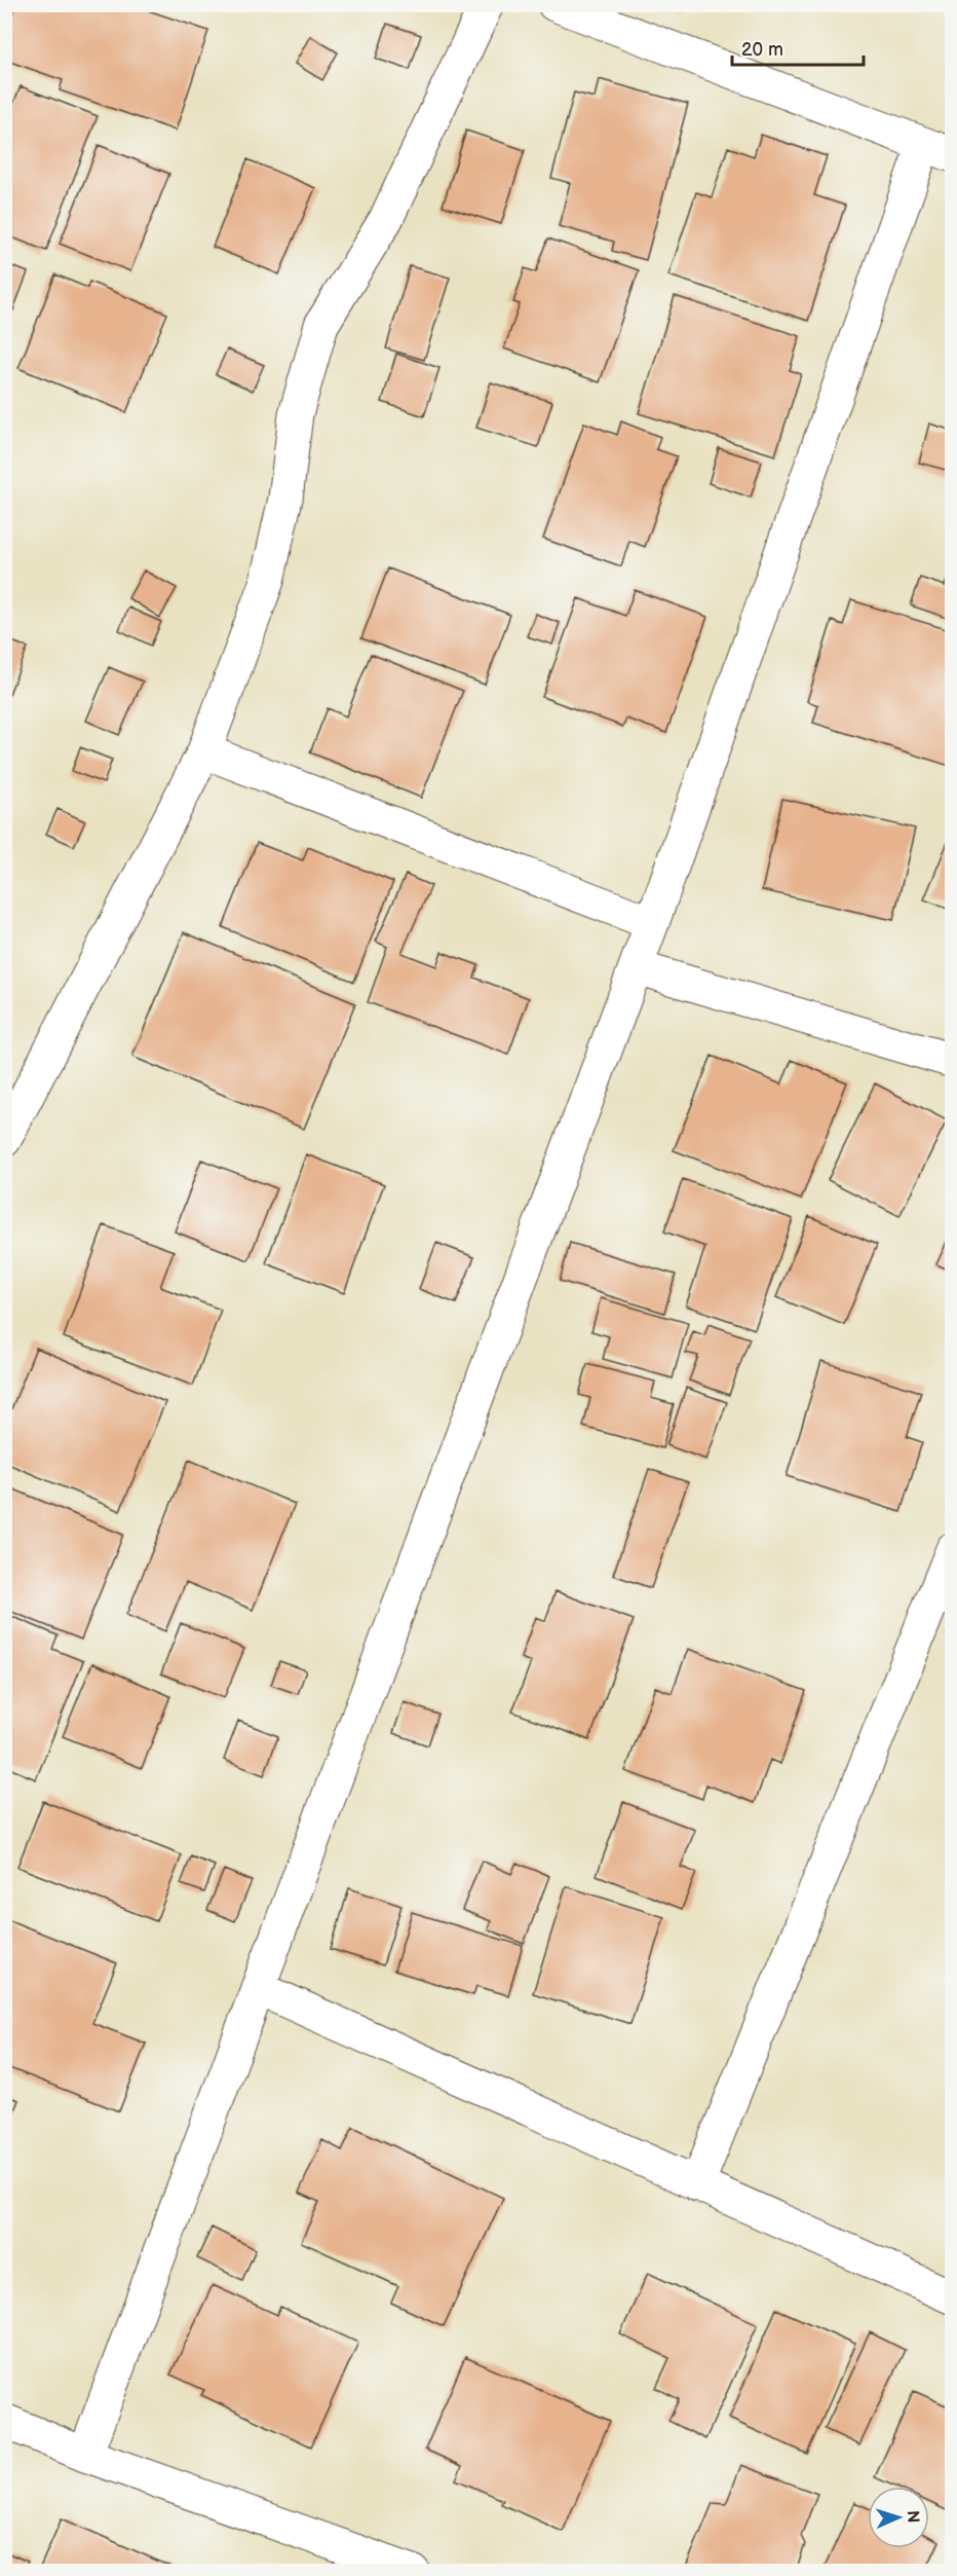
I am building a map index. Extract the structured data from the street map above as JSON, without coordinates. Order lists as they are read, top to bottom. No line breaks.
{"scale_bar":"20 m","north":"right"}
